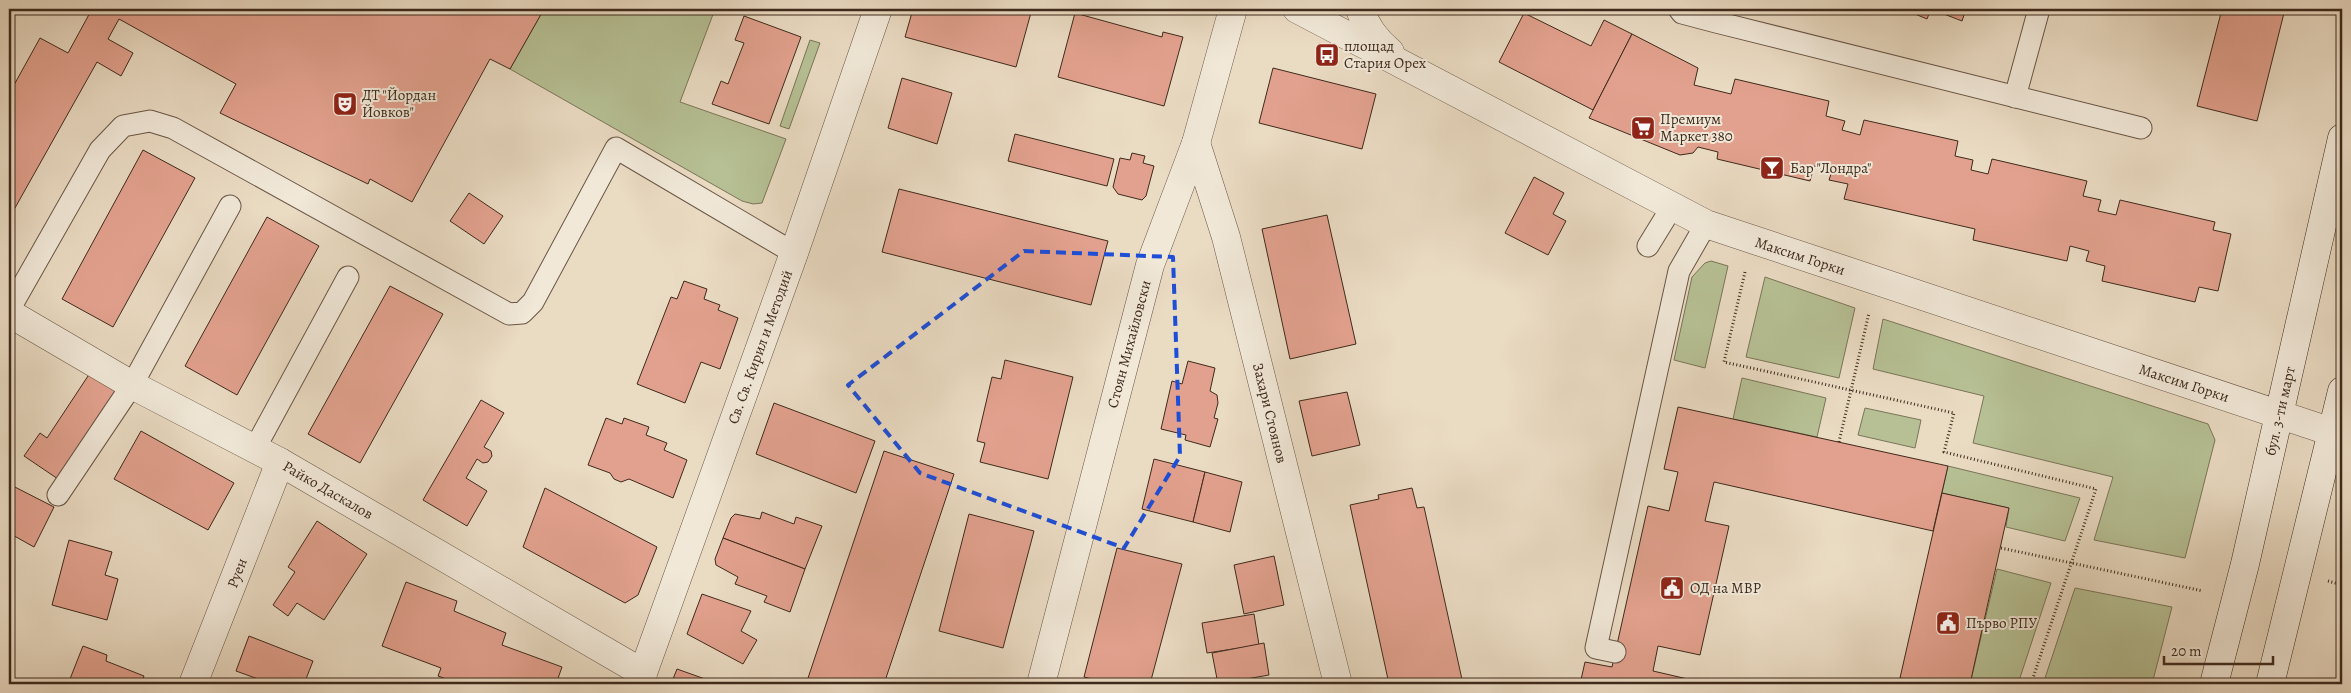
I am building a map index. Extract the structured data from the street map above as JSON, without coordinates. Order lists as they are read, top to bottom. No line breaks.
{"streets":{"street":["Максим Горки","Стоян Михайловски","Св. Св. Кирил и Методий","бул. 3-ти март","Захари Стоянов","Райко Даскалов","Руен"]},"crossings":[["Максим Горки","бул. 3-ти март"],["Стоян Михайловски","Захари Стоянов"],["Св. Св. Кирил и Методий","Райко Даскалов"],["Райко Даскалов","Руен"]],"places":{"bus stop":["площад Стария Орех"],"theatre":["ДТ \"Йордан Йовков\""],"supermarket":["Премиум Маркет 380"],"bar":["Бар \"Лондра\""],"public building":["ОД на МВР","Първо РПУ"]},"scale_bar":"20 m"}
